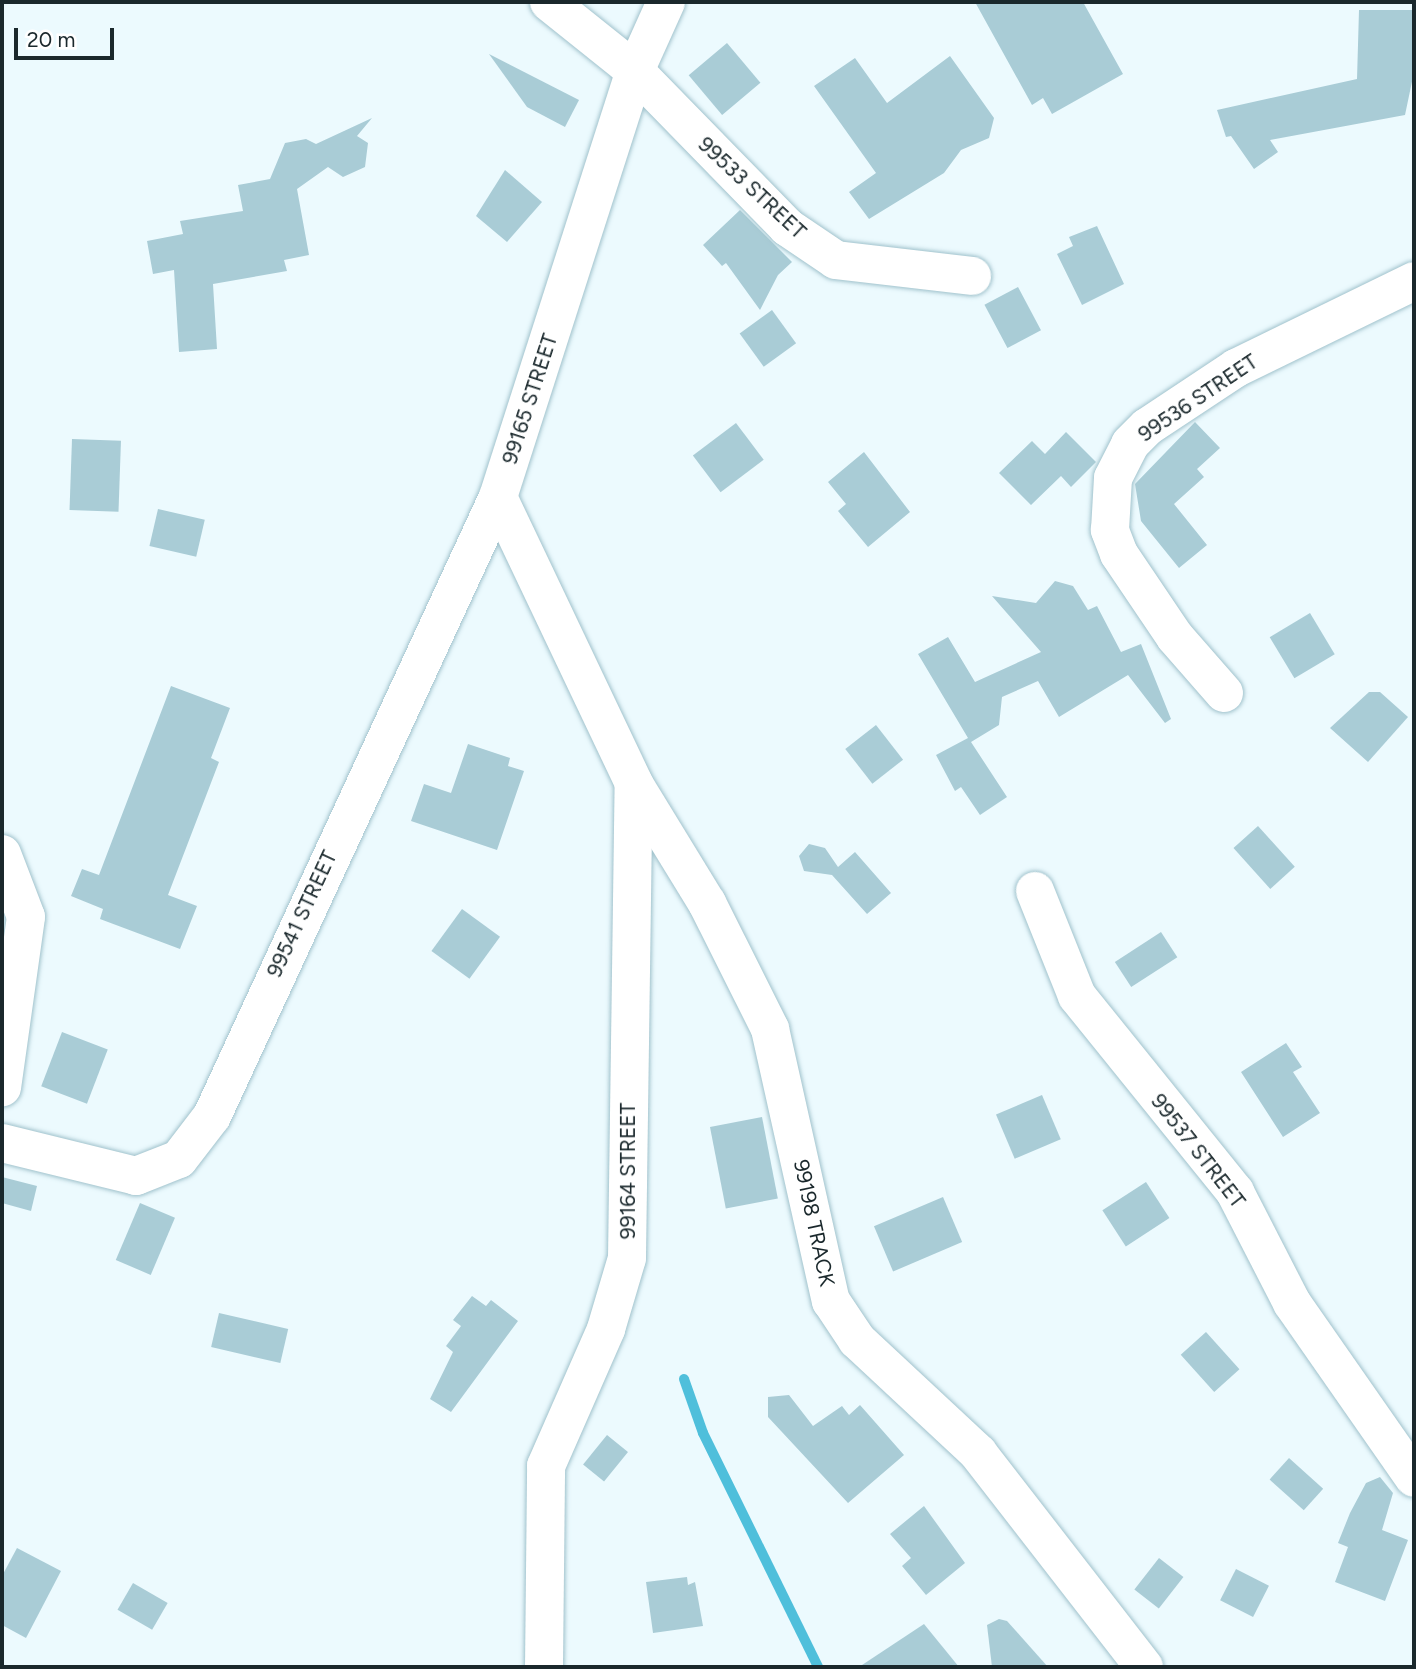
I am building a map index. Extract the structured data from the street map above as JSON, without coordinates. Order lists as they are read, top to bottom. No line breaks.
{"streets":{"street":["99533 STREET","99536 STREET","99165 STREET","99541 STREET","99537 STREET","99164 STREET","99198 TRACK"]},"crossings":[["99533 STREET","99165 STREET"],["99165 STREET","99541 STREET"],["99164 STREET","99198 TRACK"]],"scale_bar":"20 m"}
